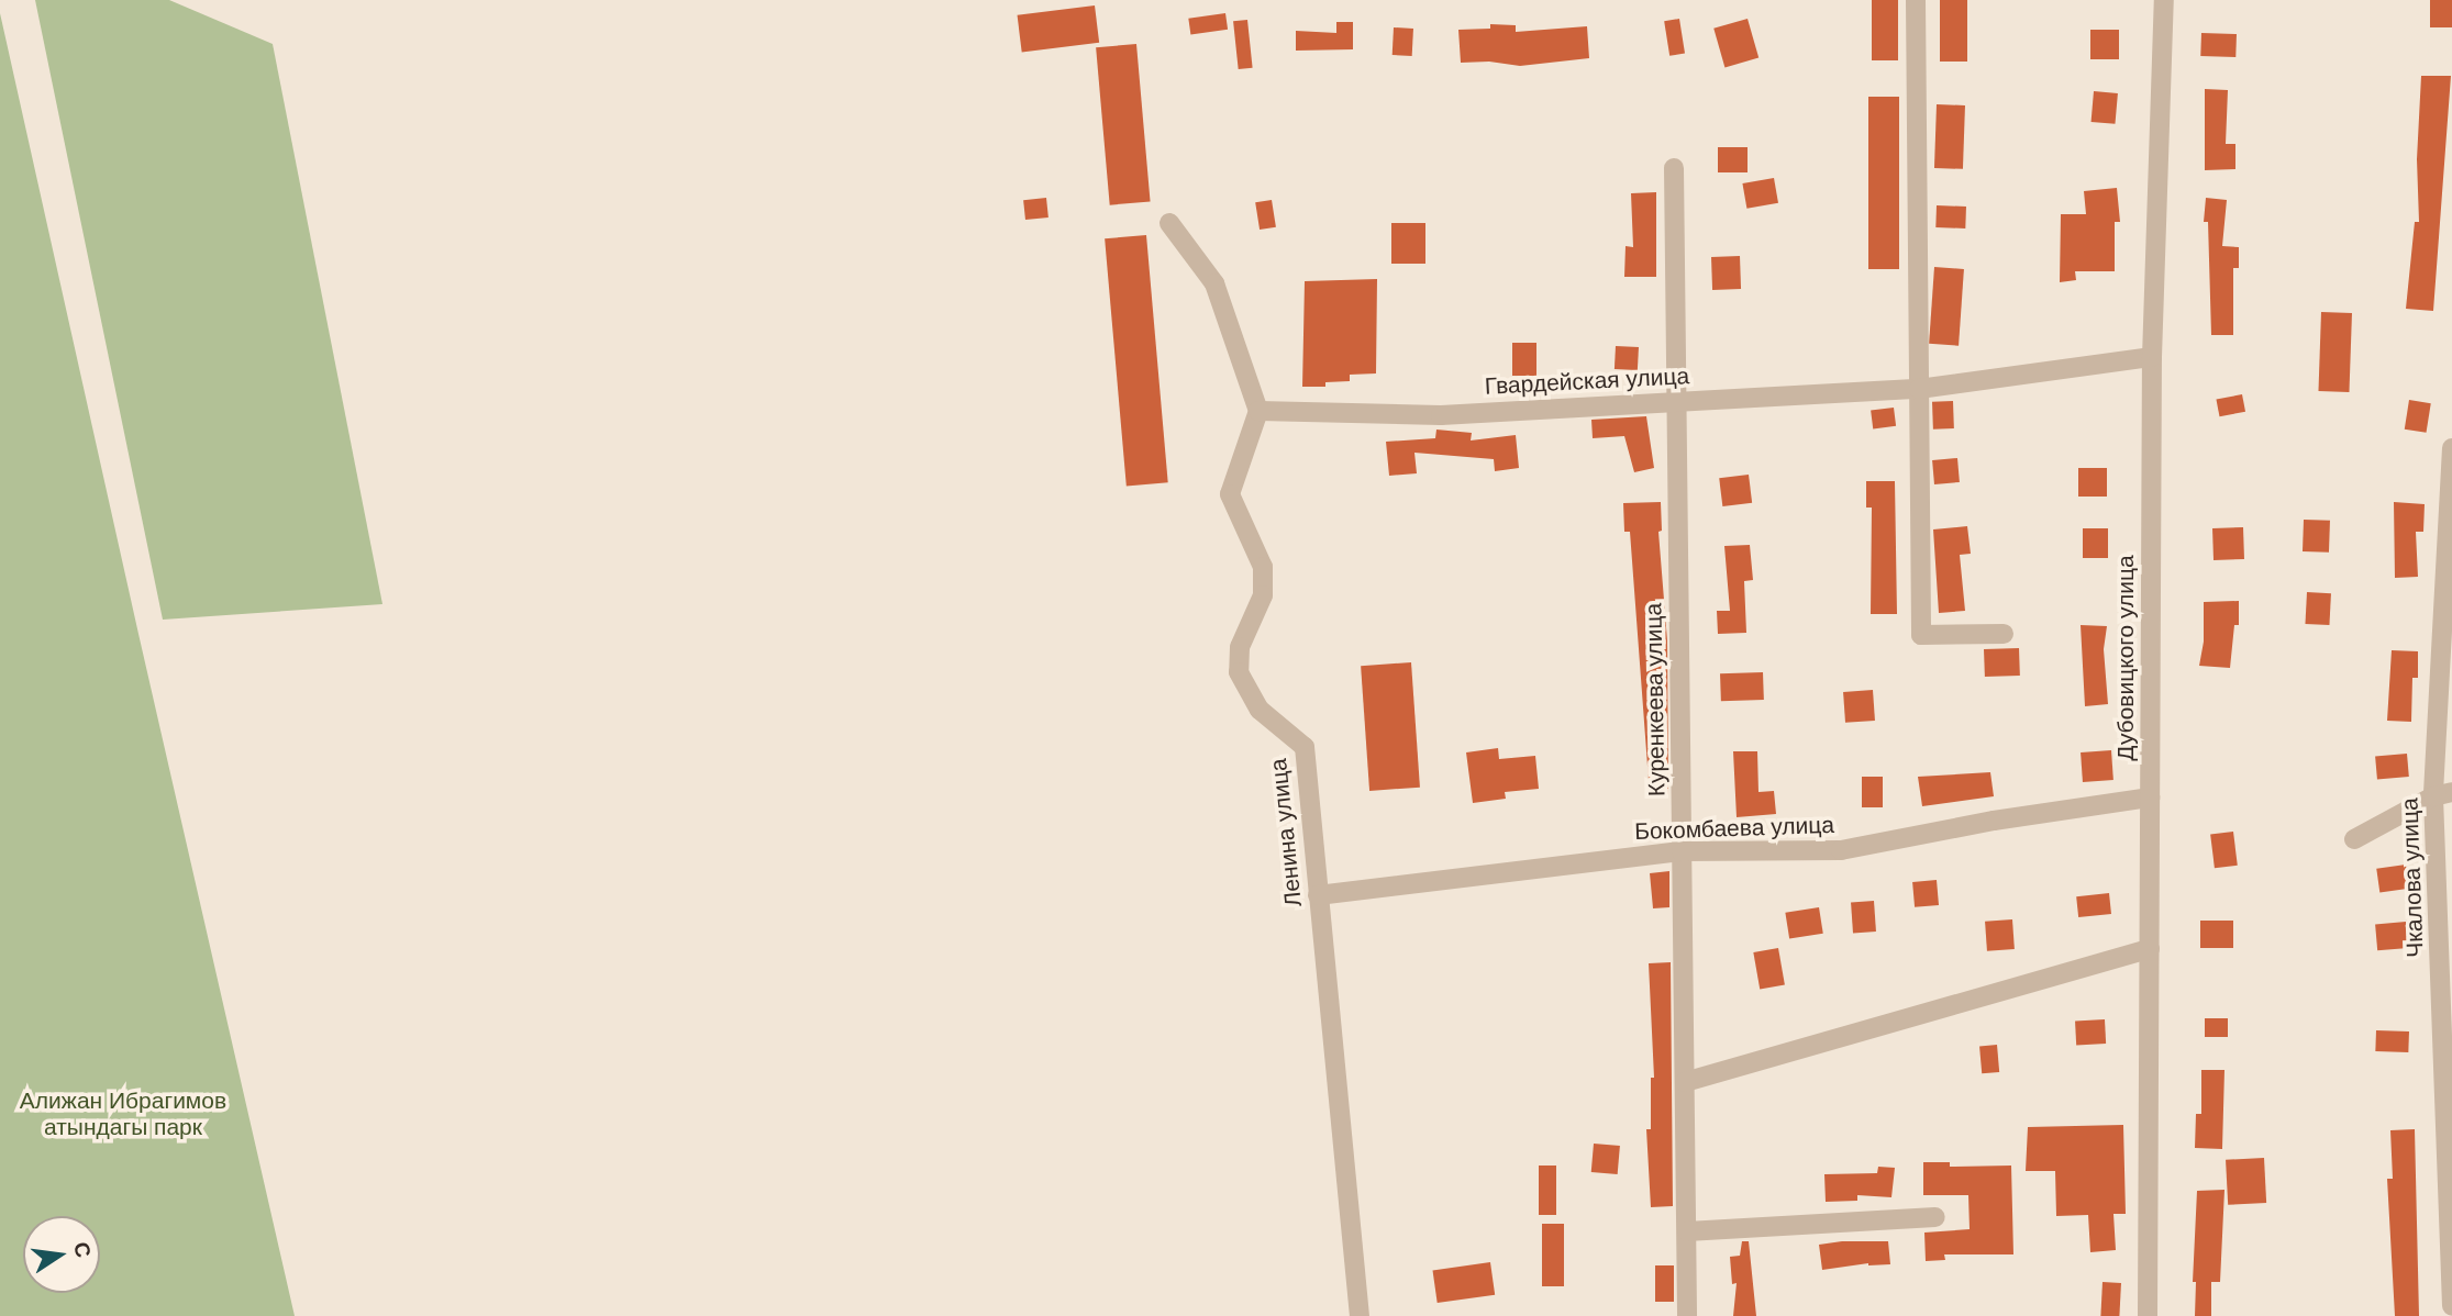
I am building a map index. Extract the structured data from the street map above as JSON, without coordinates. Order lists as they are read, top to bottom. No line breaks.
{"streets":{"street":["Гвардейская улица","Дубовицкого улица","Куренкеева улица","Бокомбаева улица","Ленина улица","Чкалова улица"]},"crossings":[["Гвардейская улица","Дубовицкого улица"],["Гвардейская улица","Куренкеева улица"],["Гвардейская улица","Ленина улица"],["Дубовицкого улица","Бокомбаева улица"],["Куренкеева улица","Бокомбаева улица"],["Бокомбаева улица","Ленина улица"]],"parks":["Алижан Ибрагимов атындагы парк"],"north":"right"}
